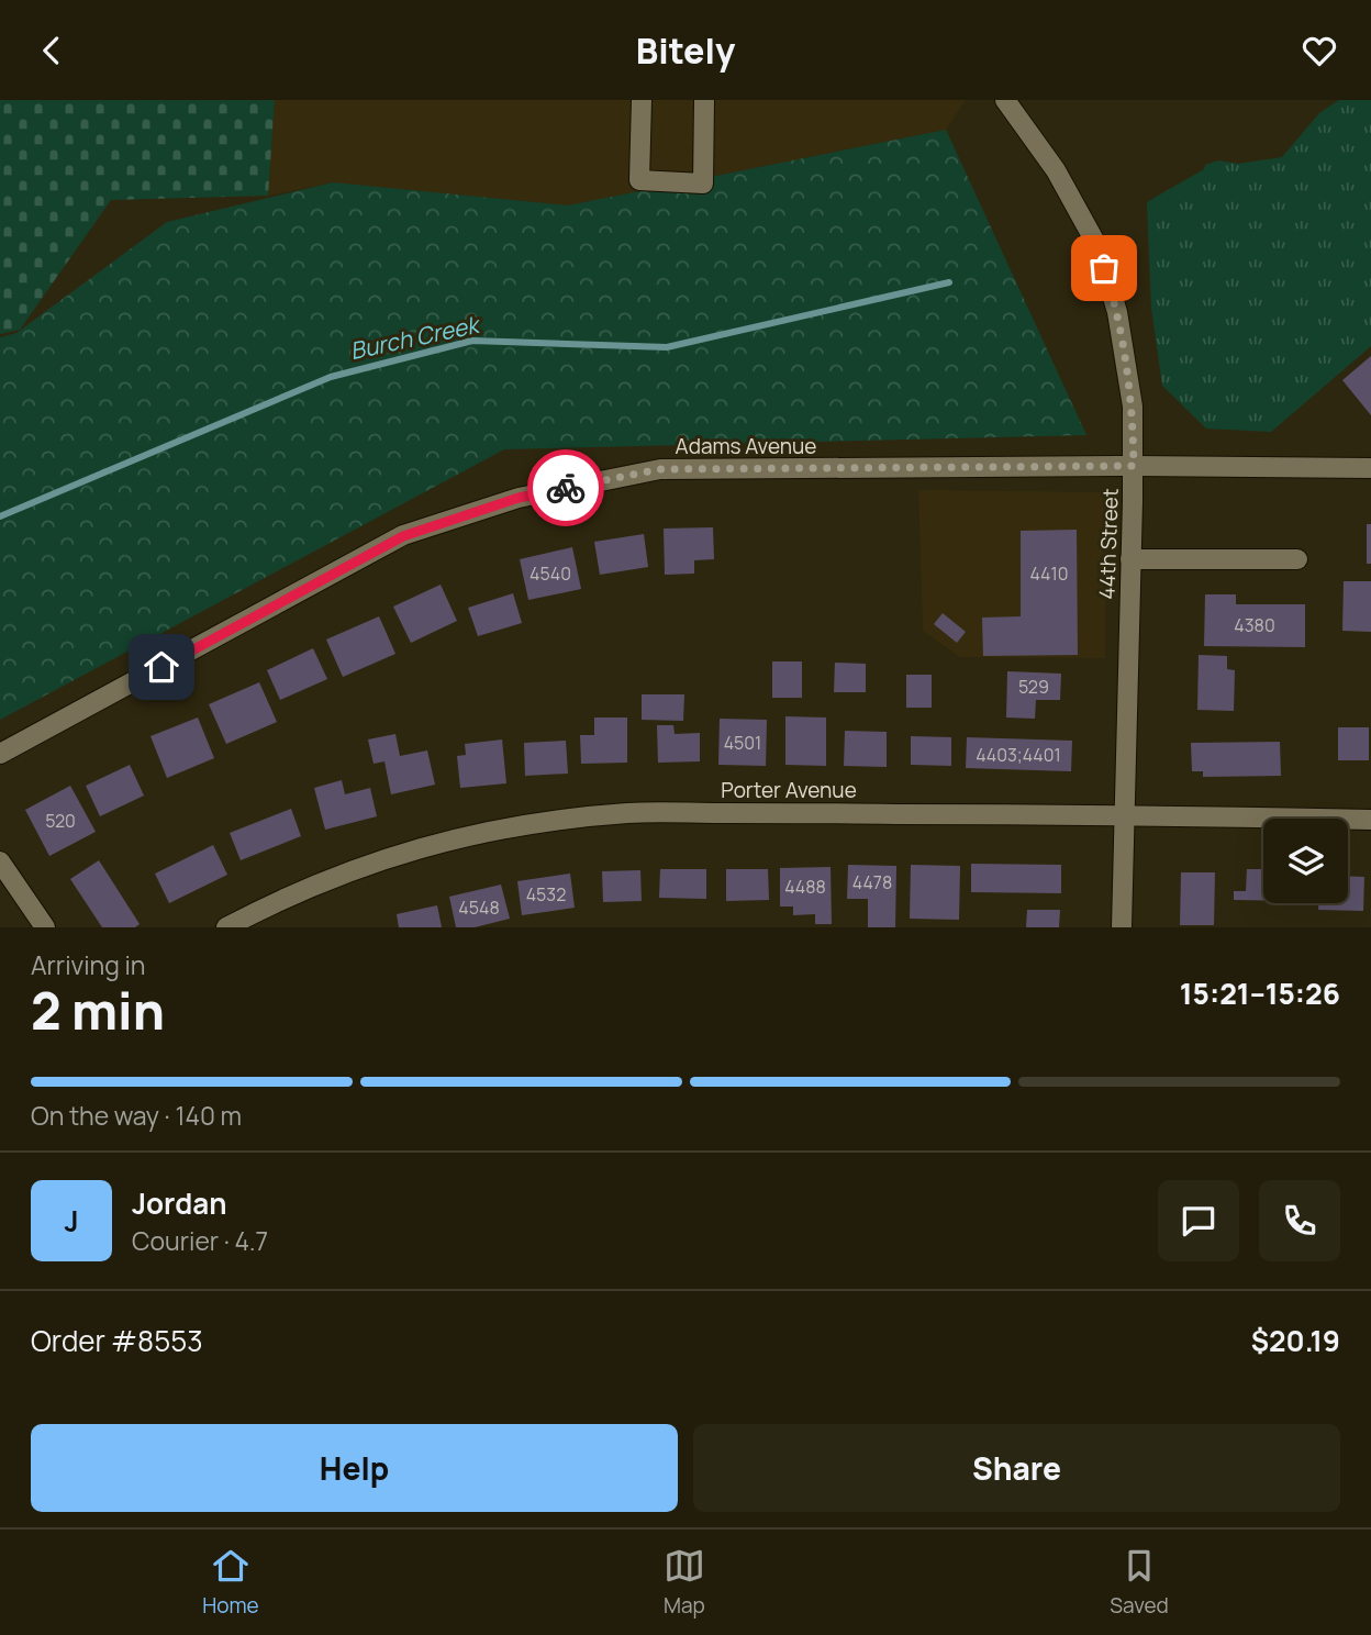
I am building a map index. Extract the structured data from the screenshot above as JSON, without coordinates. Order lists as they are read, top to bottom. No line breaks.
{"streets":{"street":["Adams Avenue","44th Street","Porter Avenue"]},"crossings":[["Adams Avenue","44th Street"],["44th Street","Porter Avenue"]],"water":["Burch Creek"],"house_numbers":["4540","4410","4380","529","4501","4403;4401","520","4478","4488","4532","4548"],"page":{"header":"Bitely","heading":["2 min","Arriving in","15:21–15:26"],"panel":["Jordan","Courier · 4.7","Order #8553","$20.19"],"bar":"On the way · 140 m","round":"J","buttons":["Help","Share"],"tabs":["Home","Map","Saved"]}}
